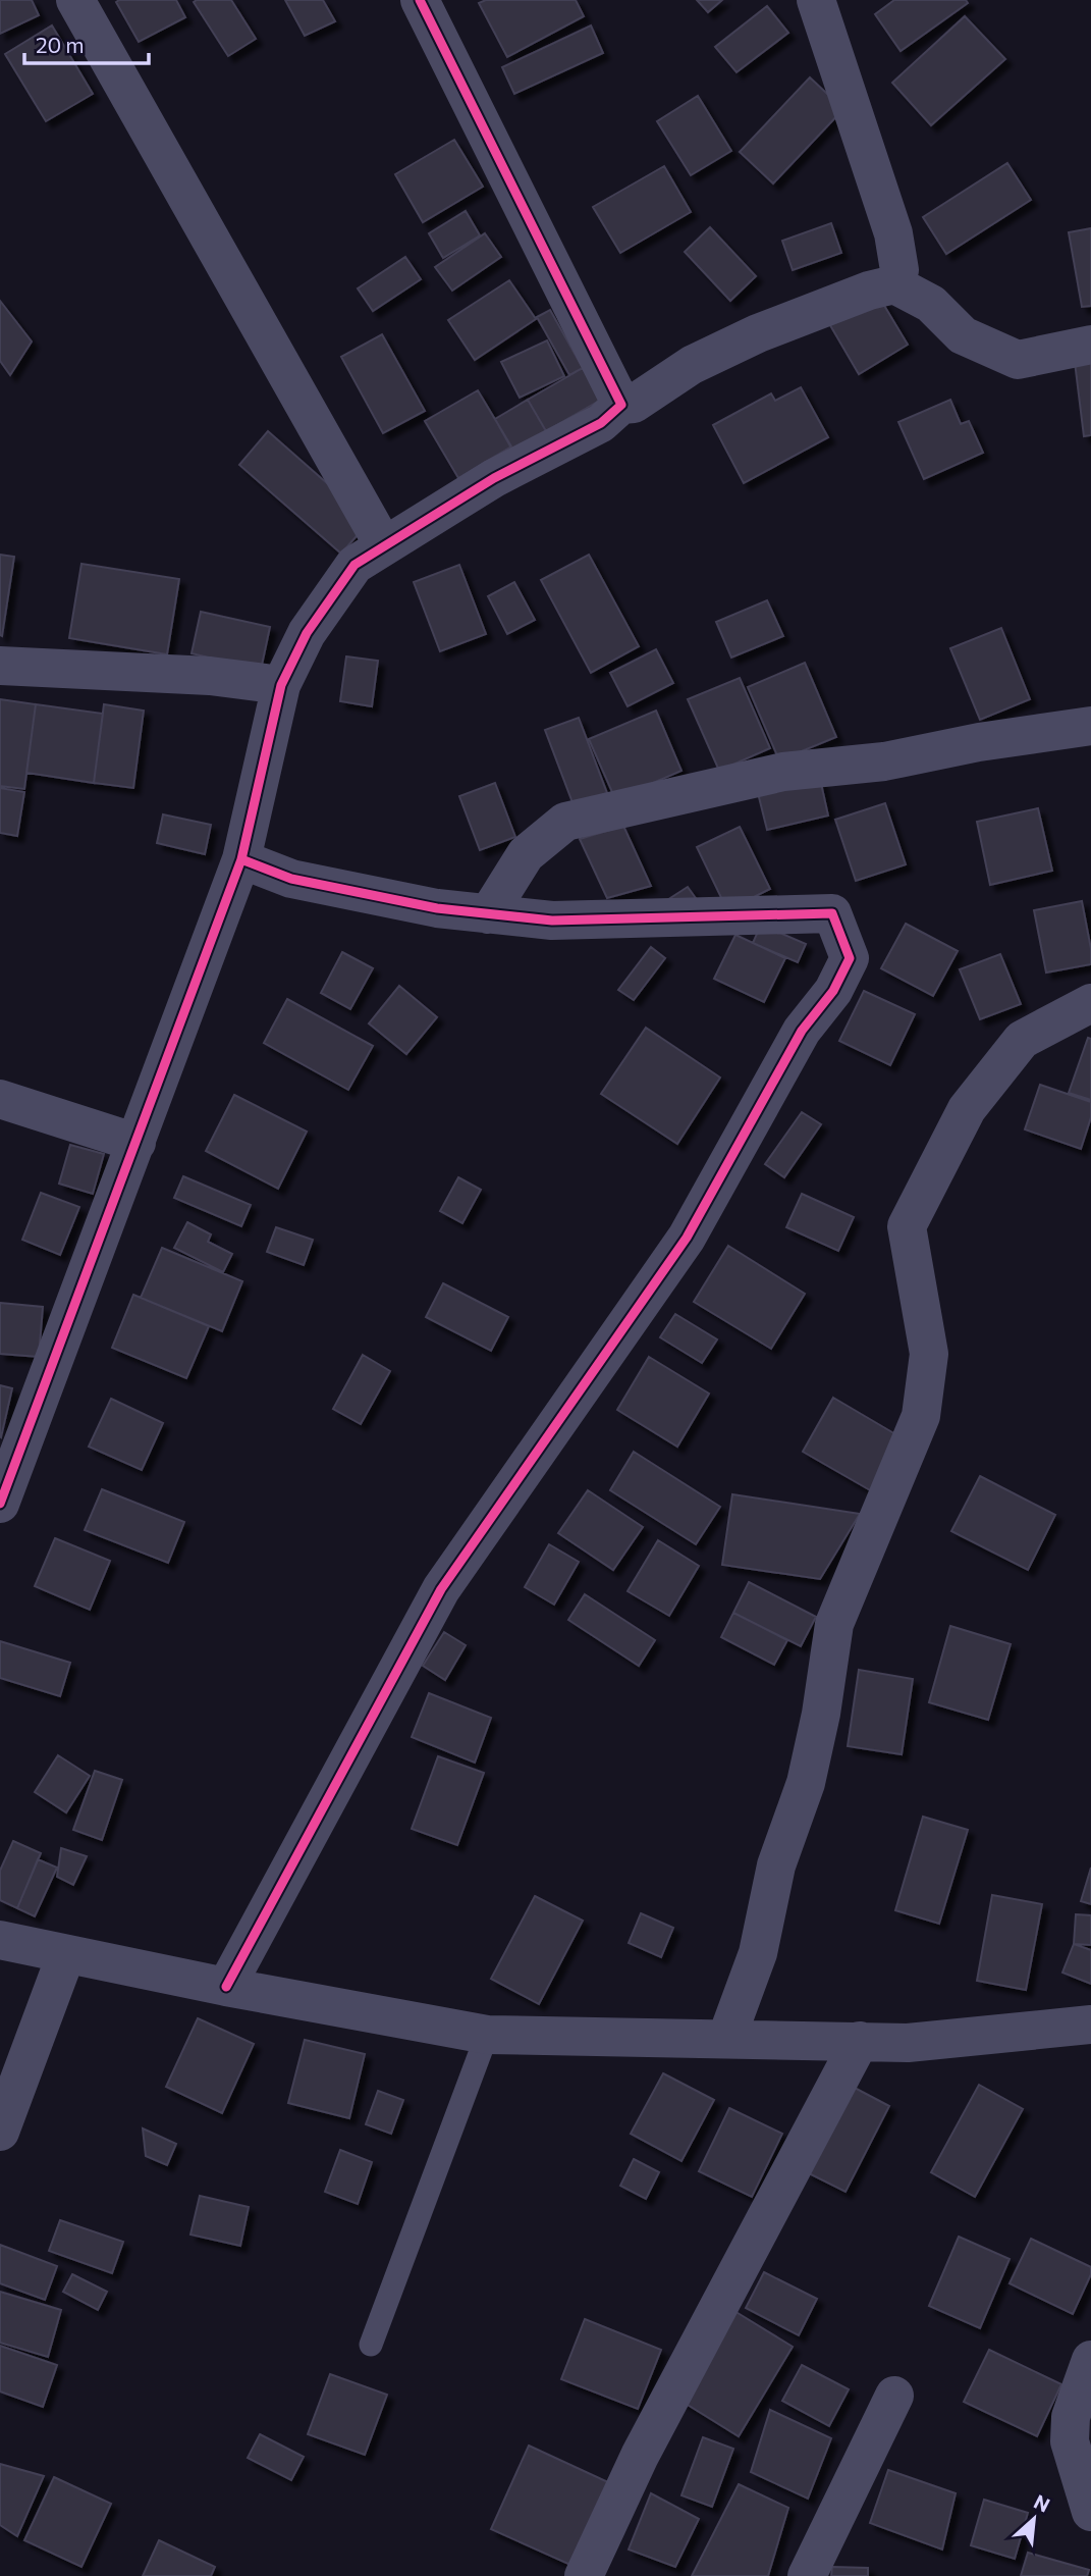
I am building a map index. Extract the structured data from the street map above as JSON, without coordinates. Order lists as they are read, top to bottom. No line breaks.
{"scale_bar":"20 m","north":"top right"}
